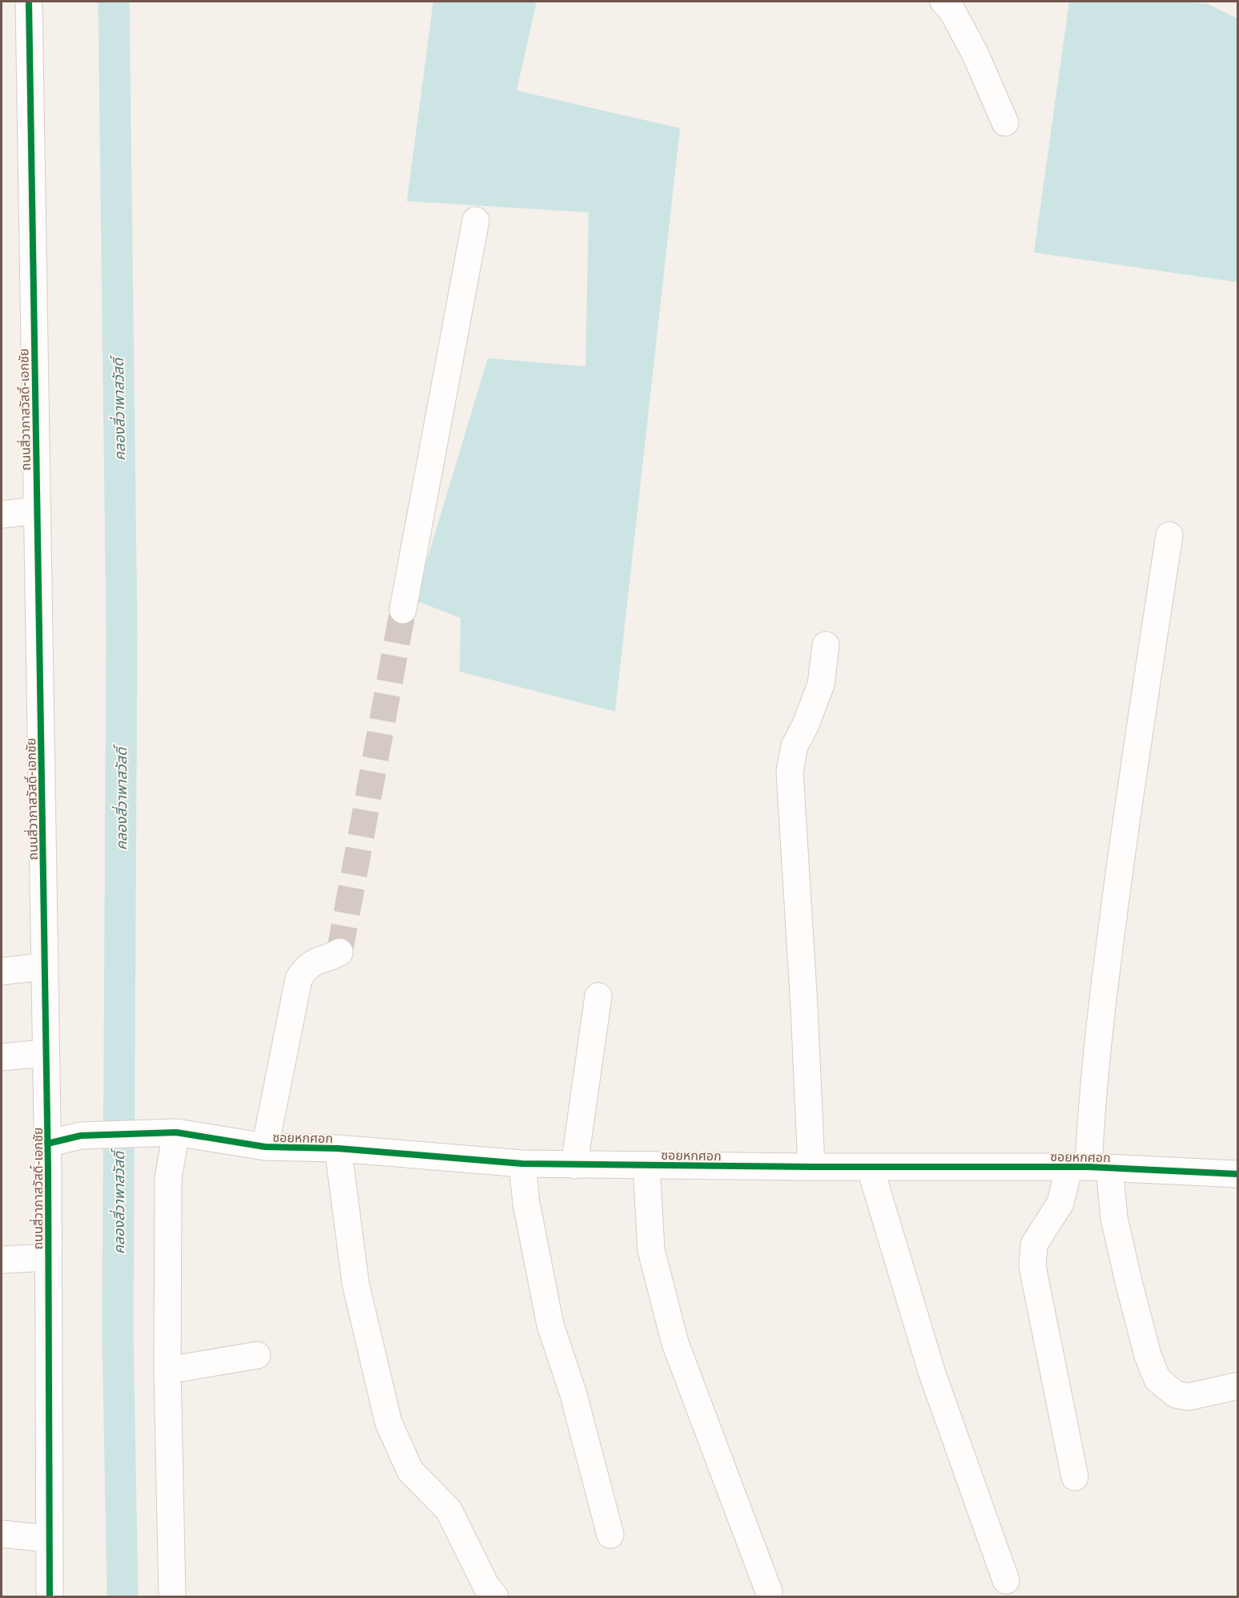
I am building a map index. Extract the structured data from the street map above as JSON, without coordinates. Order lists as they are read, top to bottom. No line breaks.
{"streets":{"street":["ถนนสี่วาภาสวัสดิ์-เอกชัย","ซอยหกศอก"]},"crossings":[["ถนนสี่วาภาสวัสดิ์-เอกชัย","ซอยหกศอก"]],"water":["คลองสี่วาพาสวัสดิ์"]}
